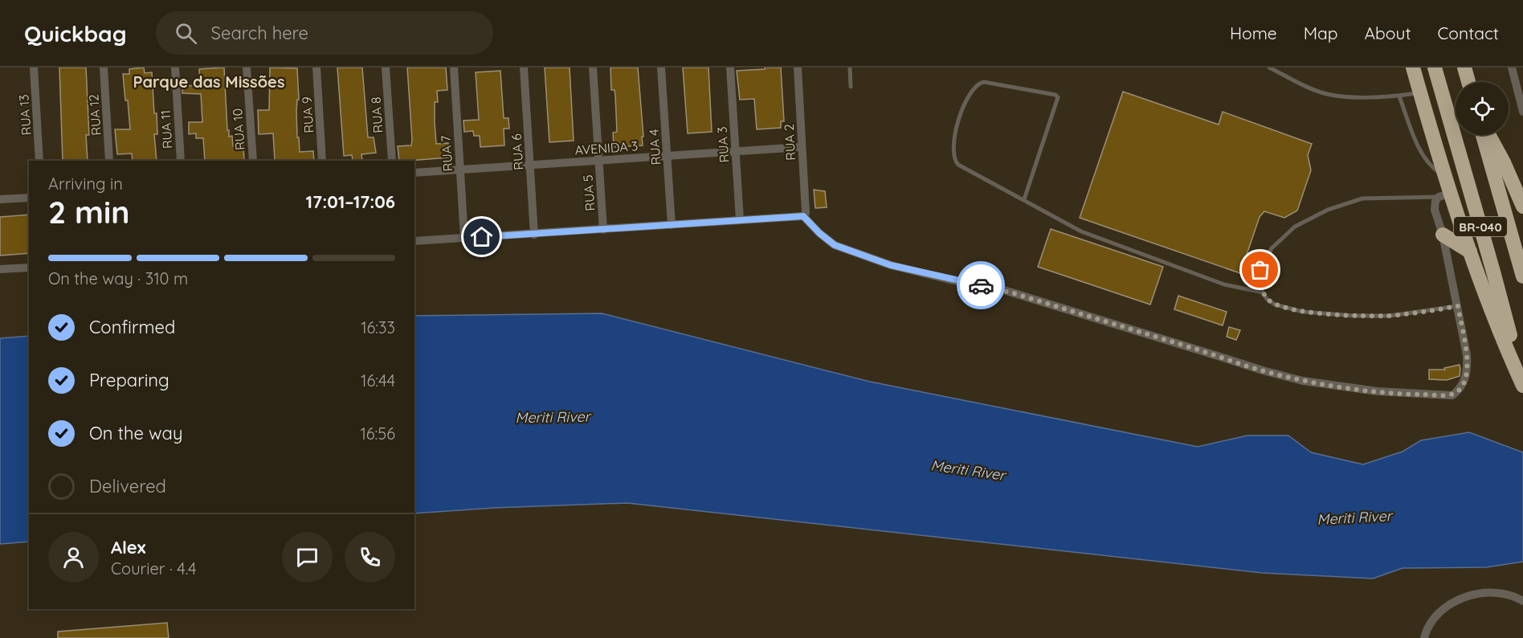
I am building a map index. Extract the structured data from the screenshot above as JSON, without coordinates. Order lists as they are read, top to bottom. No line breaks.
{"streets":{"highway":["BR-040"],"street":["RUA 13","RUA 12","RUA 9","RUA 8","RUA 11","RUA 10","RUA 2","RUA 3","RUA 4","AVENIDA 3","RUA 6","RUA 7","RUA 5"]},"crossings":[["RUA 2","AVENIDA 3"],["RUA 3","AVENIDA 3"],["RUA 4","AVENIDA 3"],["AVENIDA 3","RUA 6"],["AVENIDA 3","RUA 7"],["AVENIDA 3","RUA 5"]],"districts":["Parque das Missões"],"water":["Meriti River"],"page":{"header":"Quickbag","search":"Search here","nav":["Home","Map","About","Contact"],"heading":["2 min","Arriving in","17:01–17:06"],"panel":["Alex","Courier · 4.4"],"bar":"On the way · 310 m","list":[["Confirmed","16:33"],["Preparing","16:44"],["On the way","16:56"],"Delivered"]}}
